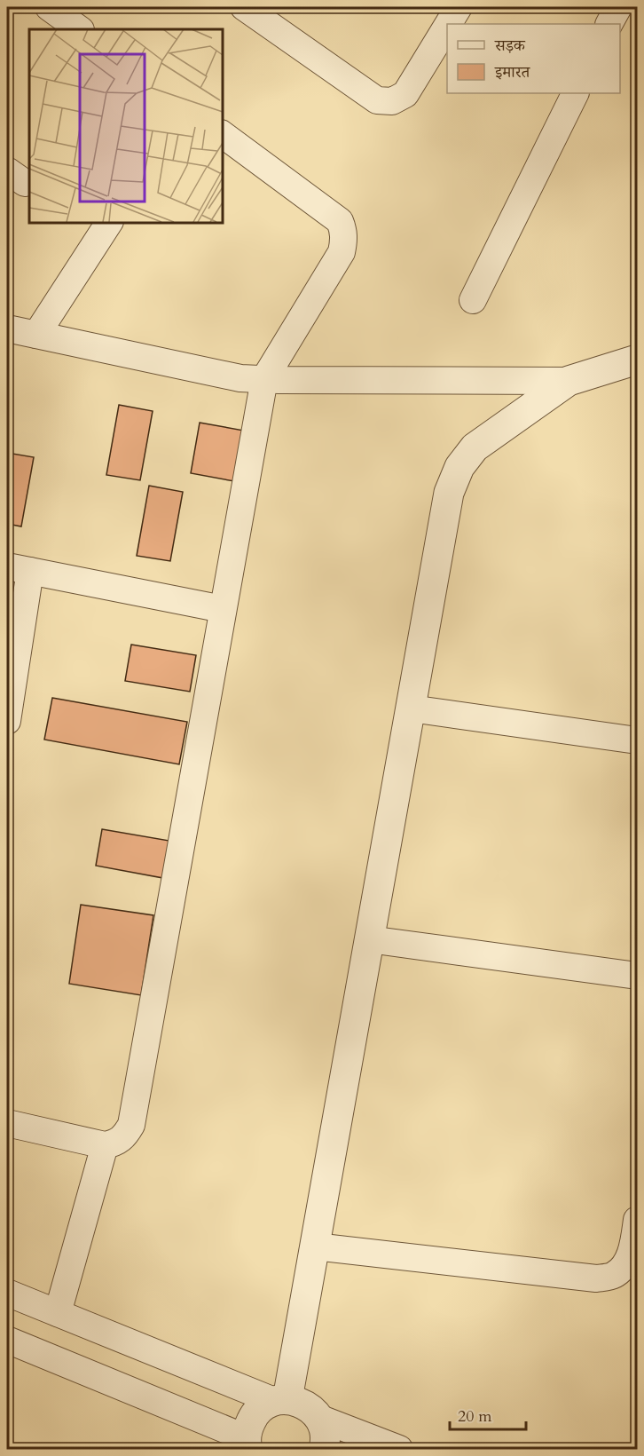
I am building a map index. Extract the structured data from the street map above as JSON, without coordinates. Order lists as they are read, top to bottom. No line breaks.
{"legend":["सड़क","इमारत"],"scale_bar":"20 m"}
